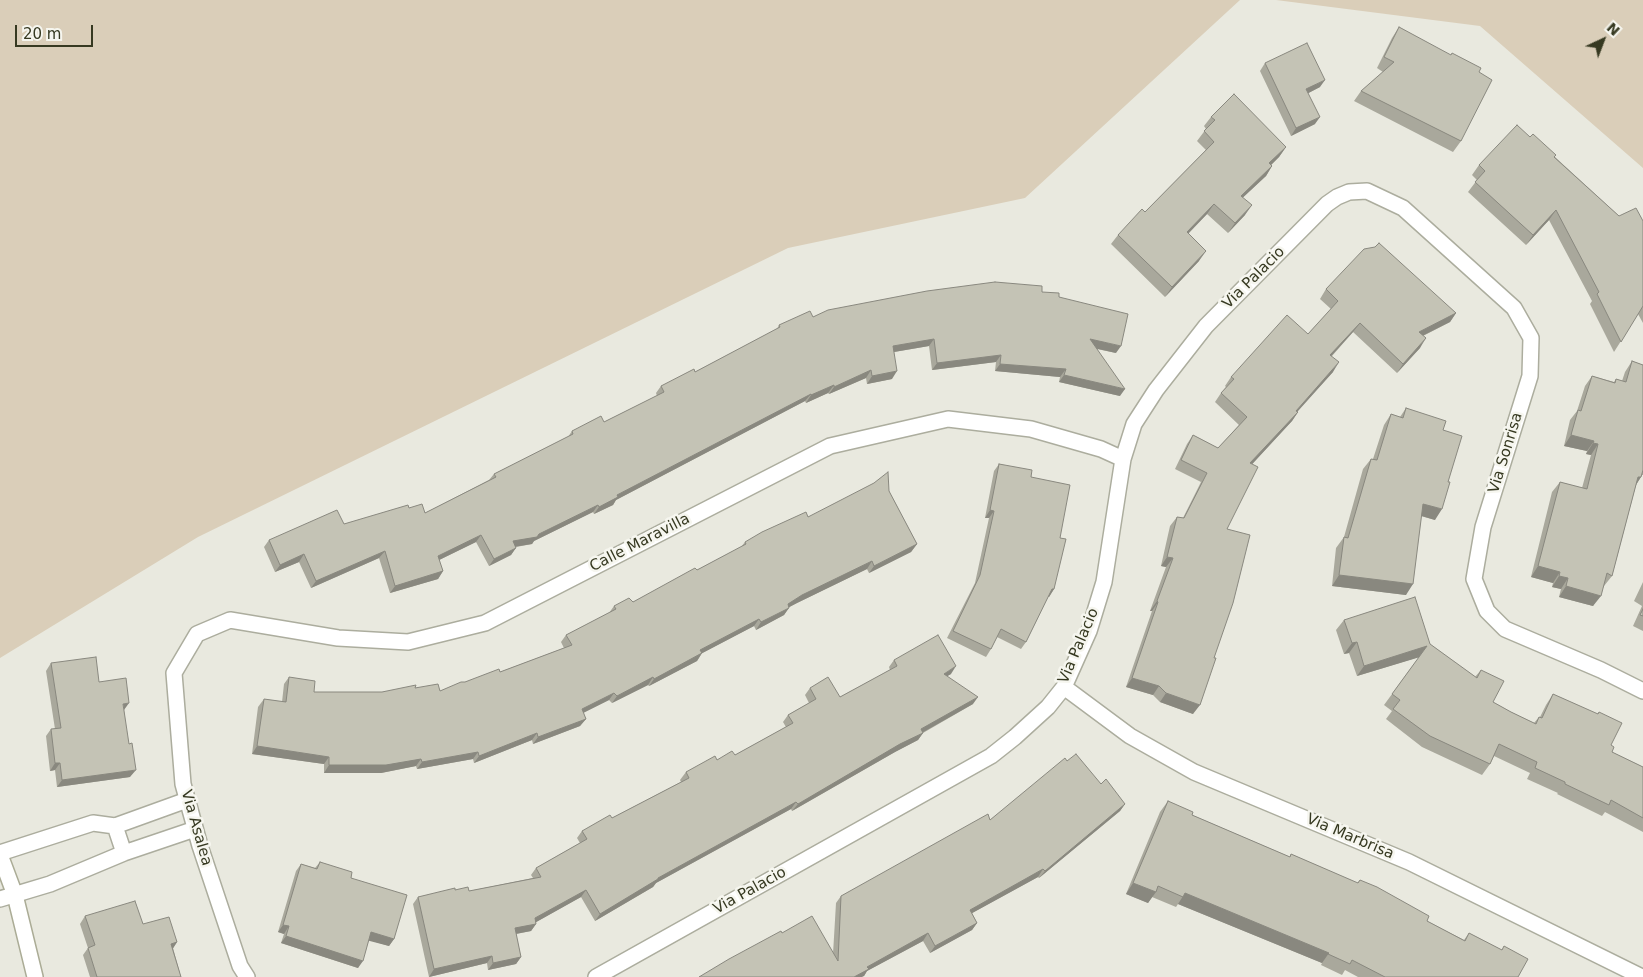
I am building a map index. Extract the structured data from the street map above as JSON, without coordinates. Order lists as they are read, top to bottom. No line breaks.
{"streets":{"street":["Via Palacio","Via Sonrisa","Calle Maravilla","Via Asalea","Via Marbrisa"]},"crossings":[["Via Palacio","Via Sonrisa"],["Via Palacio","Calle Maravilla"],["Via Palacio","Via Marbrisa"],["Calle Maravilla","Via Asalea"]],"scale_bar":"20 m","north":"top right"}
